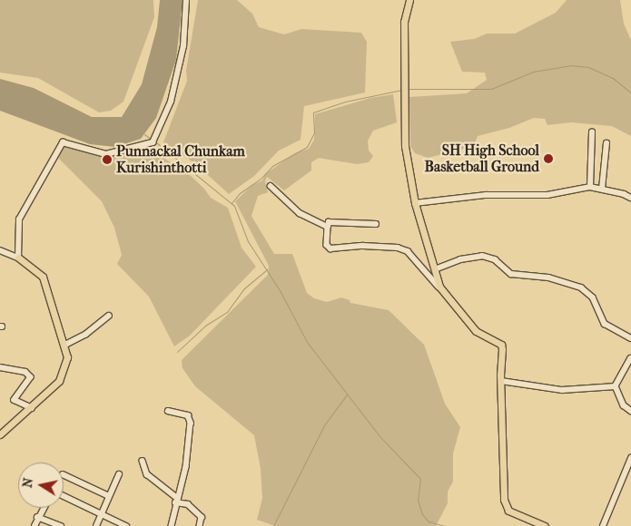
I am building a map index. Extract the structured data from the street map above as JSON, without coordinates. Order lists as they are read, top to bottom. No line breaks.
{"places":["SH High School Basketball Ground","Punnackal Chunkam Kurishinthotti"],"north":"left"}
